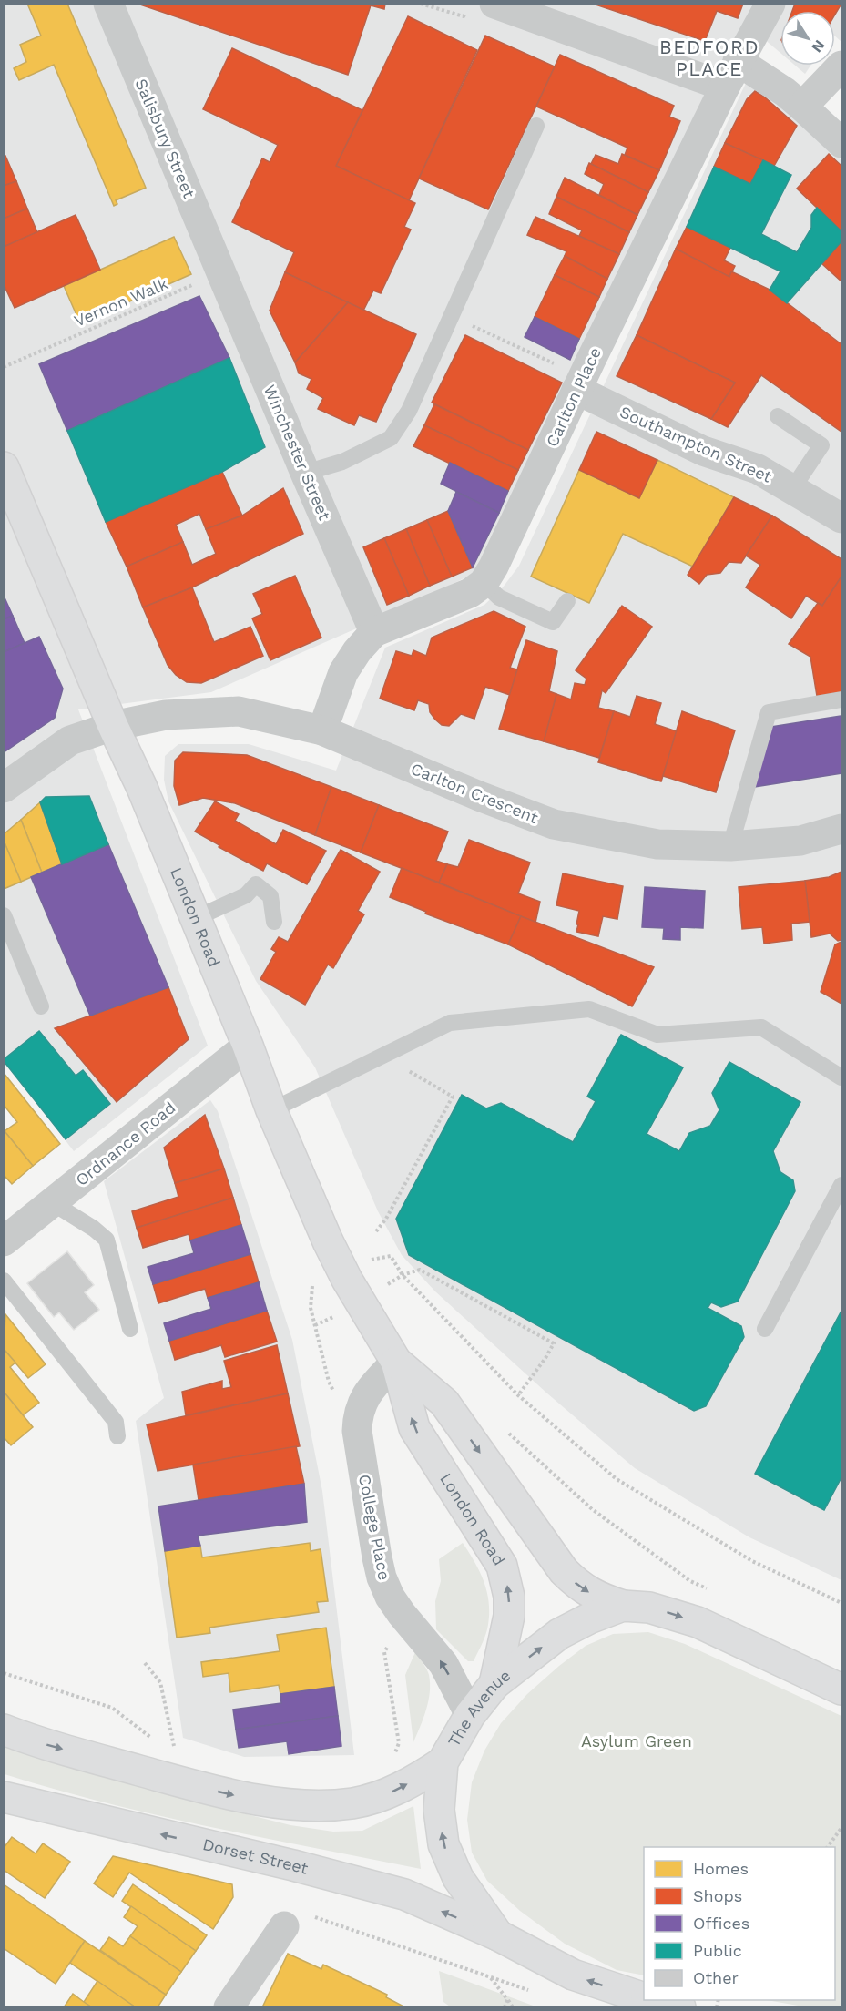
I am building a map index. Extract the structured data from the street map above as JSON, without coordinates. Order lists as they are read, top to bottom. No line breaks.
{"streets":{"main road":["London Road","The Avenue","Dorset Street"],"street":["Salisbury Street","Carlton Place","Southampton Street","Winchester Street","Carlton Crescent","Ordnance Road","College Place"],"path":["Vernon Walk"]},"crossings":[["Salisbury Street","Vernon Walk"],["Salisbury Street","Winchester Street"],["Vernon Walk","Winchester Street"],["Carlton Place","Southampton Street"],["Carlton Place","Winchester Street"],["Carlton Place","Carlton Crescent"],["Carlton Crescent","London Road"],["London Road","Ordnance Road"],["London Road","College Place"],["London Road","The Avenue"],["College Place","The Avenue"],["The Avenue","Dorset Street"]],"one_way":["College Place"],"districts":["BEDFORD PLACE"],"parks":["Asylum Green"],"legend":["Homes","Shops","Offices","Public","Other"],"north":"bottom right"}
